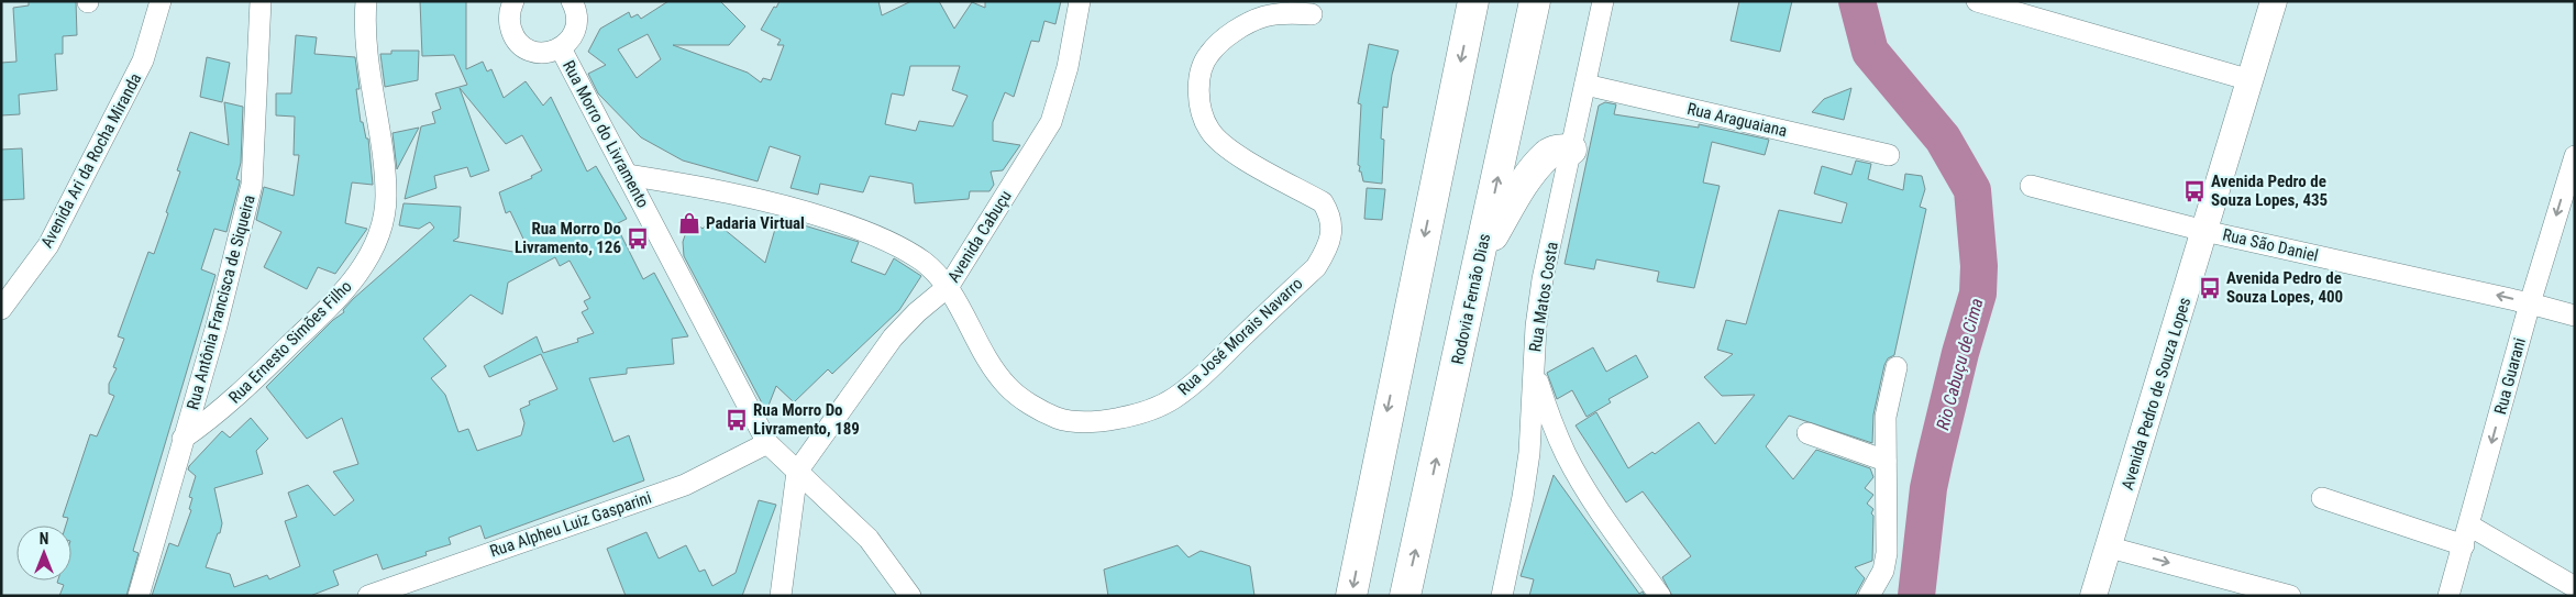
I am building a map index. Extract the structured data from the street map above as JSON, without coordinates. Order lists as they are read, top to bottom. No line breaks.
{"streets":{"highway":["Rodovia Fernão Dias"],"main road":["Avenida Pedro de Souza Lopes"],"street":["Rua Araguaiana","Rua Morro do Livramento","Avenida Ari da Rocha Miranda","Avenida Cabuçu","Rua São Daniel","Rua Matos Costa","Rua Antônia Francisca de Siqueira","Rua José Morais Navarro","Rua Ernesto Simões Filho","Rua Guarani","Rua Alpheu Luiz Gasparini"]},"crossings":[["Rua Araguaiana","Rua Matos Costa"],["Rua Morro do Livramento","Avenida Cabuçu"],["Rua Morro do Livramento","Rua José Morais Navarro"],["Rua Morro do Livramento","Rua Alpheu Luiz Gasparini"],["Avenida Cabuçu","Rua José Morais Navarro"],["Rua São Daniel","Rua Guarani"],["Rua São Daniel","Avenida Pedro de Souza Lopes"],["Rua Antônia Francisca de Siqueira","Rua Ernesto Simões Filho"]],"one_way":["Rua São Daniel","Rua Guarani"],"water":["Rio Cabuçu de Cima"],"places":{"bus stop":["Avenida Pedro de Souza Lopes, 435","Rua Morro Do Livramento, 126","Avenida Pedro de Souza Lopes, 400","Rua Morro Do Livramento, 189"],"shop":["Padaria Virtual"]},"north":"top"}
